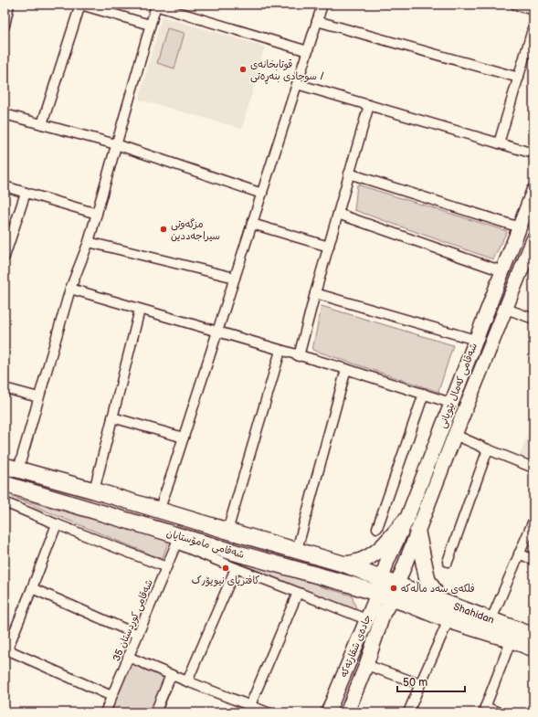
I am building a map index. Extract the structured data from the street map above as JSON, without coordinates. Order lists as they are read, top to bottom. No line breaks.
{"streets":{"main road":["شەقامی کەمال بێویانی","شەقامی مامۆستایان","Shahidan","جادەی شقارتەکە"],"street":["شەقامی کوردستان 35"]},"crossings":[["شەقامی کەمال بێویانی","شەقامی مامۆستایان"],["شەقامی کەمال بێویانی","Shahidan"],["شەقامی کەمال بێویانی","جادەی شقارتەکە"],["شەقامی مامۆستایان","Shahidan"],["شەقامی مامۆستایان","شەقامی کوردستان 35"],["شەقامی مامۆستایان","جادەی شقارتەکە"],["Shahidan","جادەی شقارتەکە"]],"places":["قوتابخانەی سوجادی بنەڕەتی /","مزگەوتی سیراجەددین","کافتریای نیویۆرک","فلکەی سەد ماڵەکە"],"scale_bar":"50 m"}
